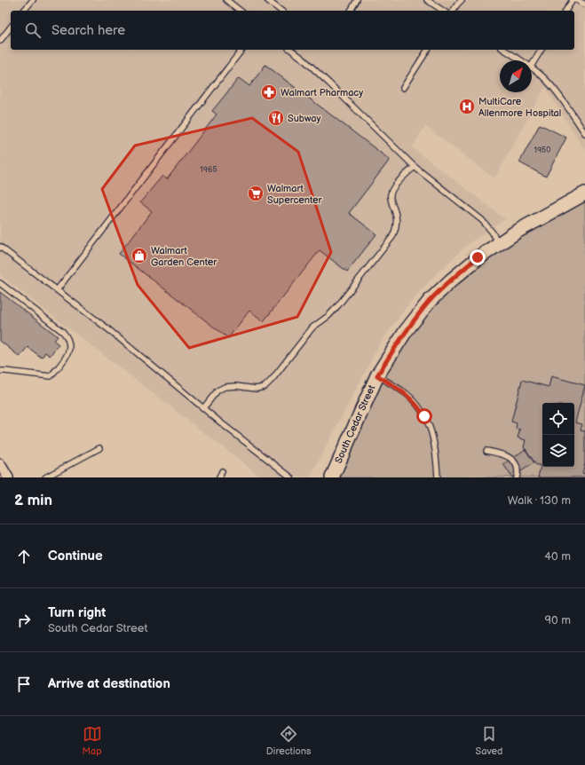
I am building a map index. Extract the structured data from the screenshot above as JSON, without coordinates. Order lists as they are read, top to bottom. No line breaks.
{"streets":{"main road":["South Cedar Street"]},"places":{"pharmacy":["Walmart Pharmacy"],"hospital":["MultiCare Allenmore Hospital"],"restaurant":["Subway"],"supermarket":["Walmart Supercenter"],"shop":["Walmart Garden Center"]},"house_numbers":["1950","1965"],"north":"top right","page":{"search":"Search here","heading":["2 min","Walk · 130 m"],"list":[["Continue","40 m"],["Turn right","South Cedar Street","90 m"],"Arrive at destination"],"nav":["Map","Directions","Saved"]}}
